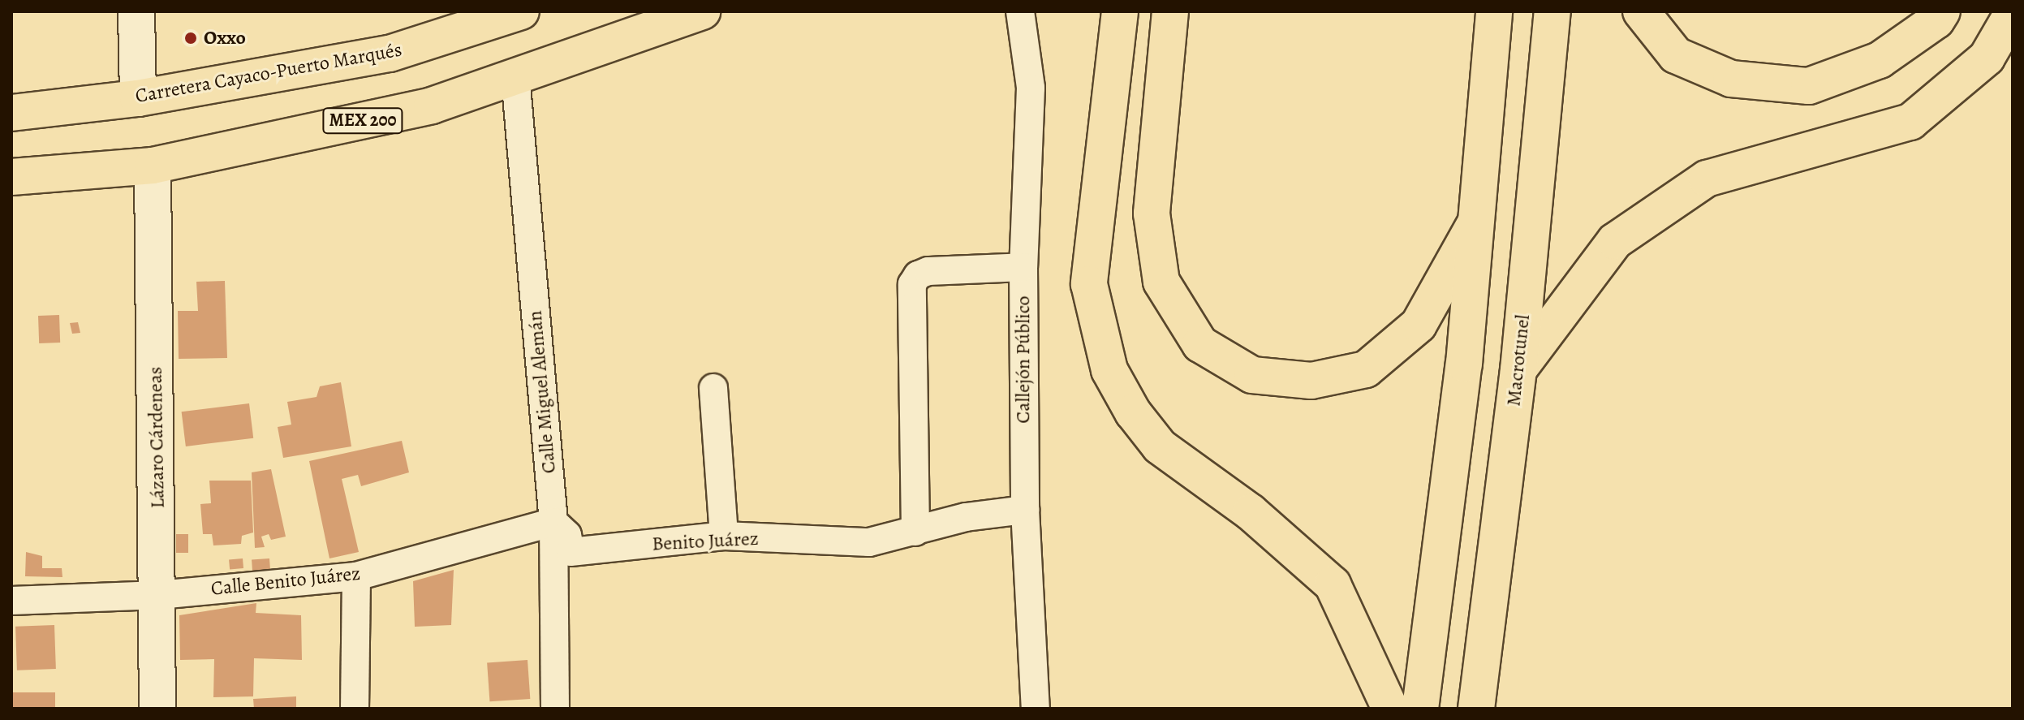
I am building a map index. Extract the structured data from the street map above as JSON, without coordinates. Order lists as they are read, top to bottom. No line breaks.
{"streets":{"main road":["Carretera Cayaco-Puerto Marqués","MEX 200","Macrotunel"],"street":["Callejón Público","Calle Miguel Alemán","Lázaro Cárdeneas","Benito Juárez","Calle Benito Juárez"]},"crossings":[["MEX 200","Calle Miguel Alemán"],["MEX 200","Lázaro Cárdeneas"],["Callejón Público","Benito Juárez"],["Calle Miguel Alemán","Benito Juárez"],["Calle Miguel Alemán","Calle Benito Juárez"],["Lázaro Cárdeneas","Calle Benito Juárez"],["Benito Juárez","Calle Benito Juárez"]],"places":["Oxxo"]}
